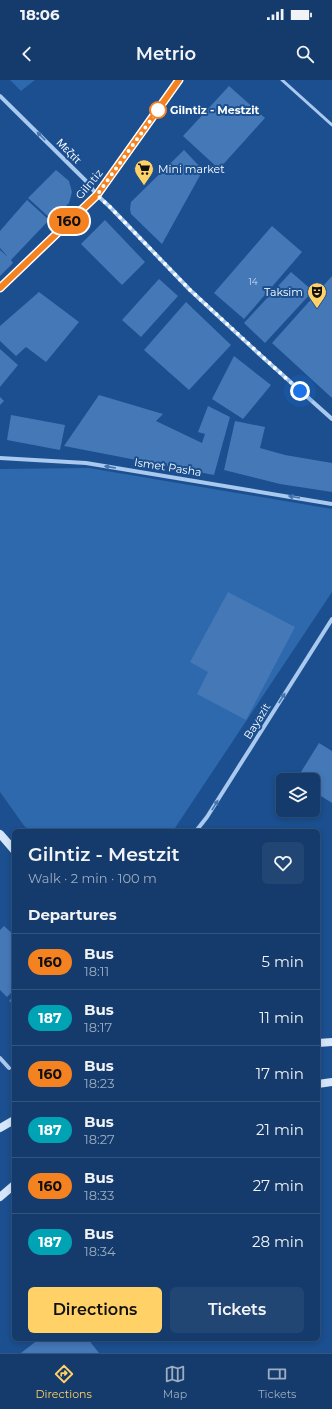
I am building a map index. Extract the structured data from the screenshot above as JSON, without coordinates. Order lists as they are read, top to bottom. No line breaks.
{"streets":{"street":["Μεζτίτ","Gilntiz","Ismet Pasha","Bayazit"]},"crossings":[["Μεζτίτ","Gilntiz"]],"one_way":["Ismet Pasha","Bayazit"],"places":{"other":["Gilntiz - Mestzit"],"supermarket":["Mini market"],"theatre":["Taksim"]},"lines":["bus line 160"],"house_numbers":["14"],"page":{"status":"18:06","header":"Metrio","on_map":"160","heading":[["Gilntiz - Mestzit","Walk · 2 min · 100 m"],"Departures"],"list":[{"mark":"160","name":"Bus","note":"18:11","value":"5 min"},{"mark":"187","name":"Bus","note":"18:17","value":"11 min"},{"mark":"160","name":"Bus","note":"18:23","value":"17 min"},{"mark":"187","name":"Bus","note":"18:27","value":"21 min"},{"mark":"160","name":"Bus","note":"18:33","value":"27 min"},{"mark":"187","name":"Bus","note":"18:34","value":"28 min"}],"buttons":["Directions","Tickets"],"tabs":["Directions","Map","Tickets"]}}
